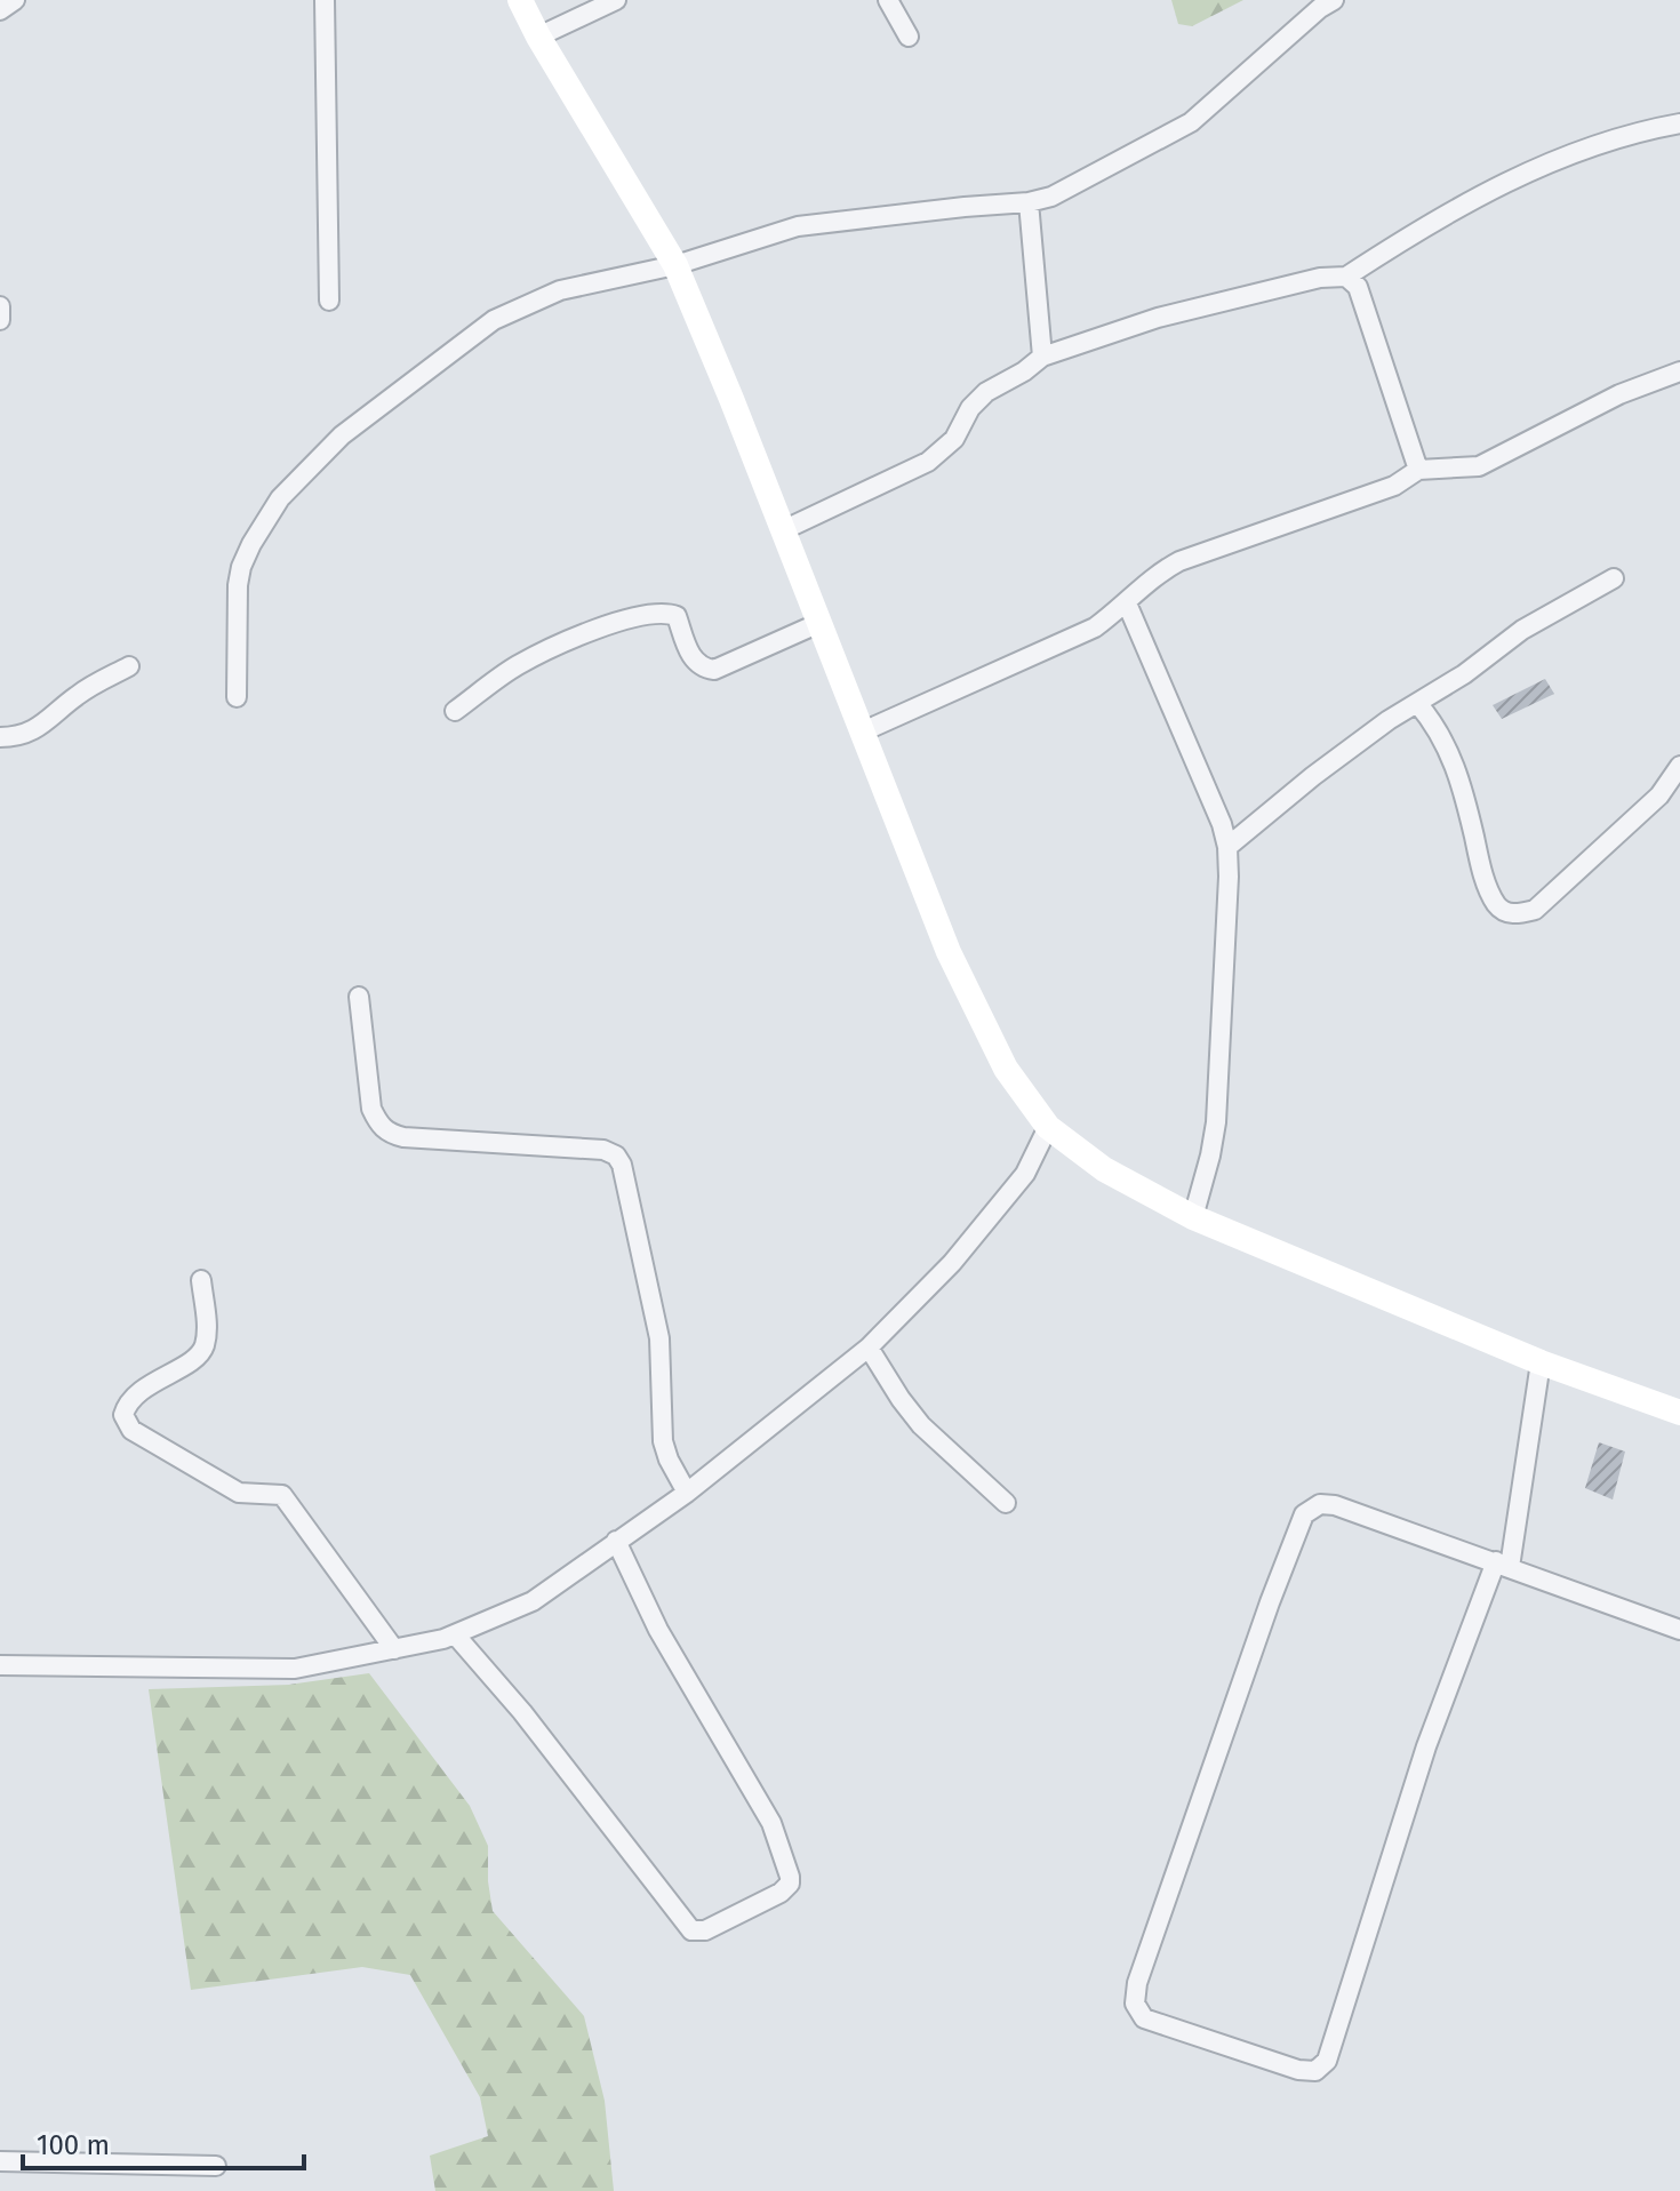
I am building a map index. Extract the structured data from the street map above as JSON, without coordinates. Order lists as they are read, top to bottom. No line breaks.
{"scale_bar":"100 m"}
